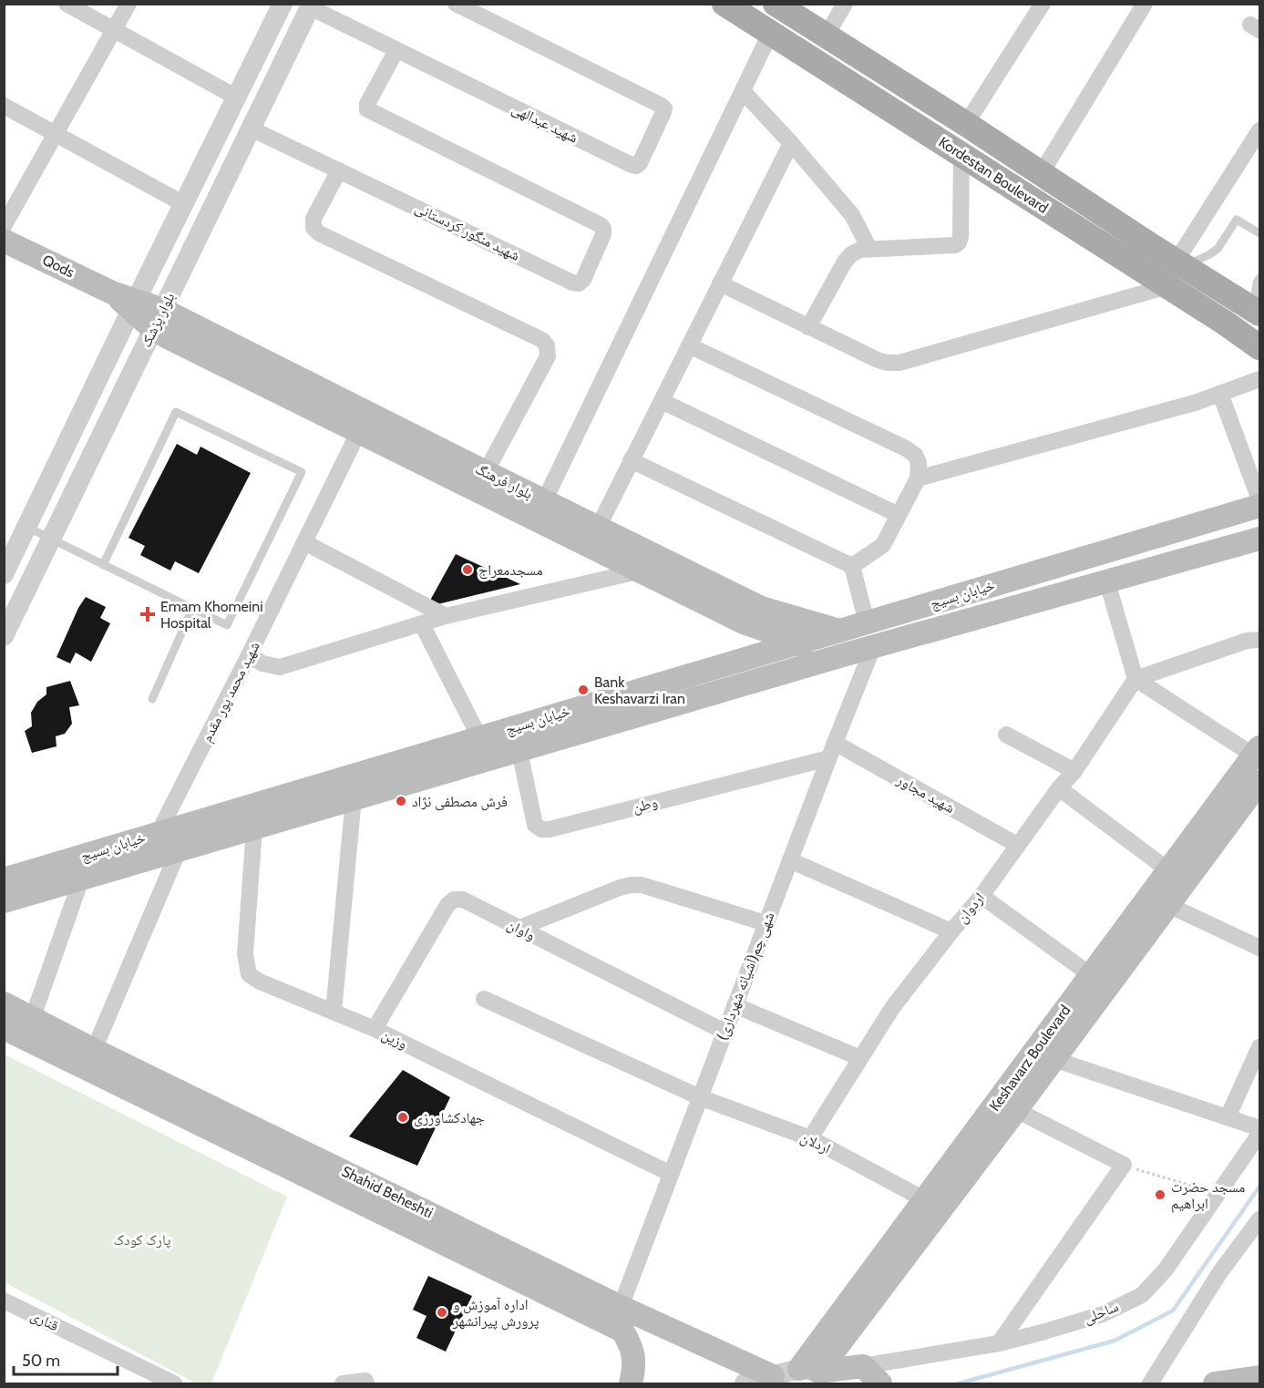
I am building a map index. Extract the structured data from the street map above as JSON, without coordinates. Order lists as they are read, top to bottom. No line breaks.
{"streets":{"main road":["Kordestan Boulevard","Qods","بلوار فرهنگ","خیابان بسیج","Keshavarz Boulevard","Shahid Beheshti"],"street":["شهید عبدالهی","شهید منگور کردستانی","بلوار پزشک","شهید محمد پور مقدم","شهید مجاور","وطن","اردوان","واوان","شهی چم(آشیانه شهرداری)","وزین","اردلان","ساحلی","قناری"]},"crossings":[["شهید عبدالهی","شهید منگور کردستانی"],["شهید منگور کردستانی","بلوار پزشک"],["Qods","بلوار پزشک"],["Qods","بلوار فرهنگ"],["بلوار پزشک","بلوار فرهنگ"],["بلوار فرهنگ","خیابان بسیج"],["بلوار فرهنگ","شهید محمد پور مقدم"],["خیابان بسیج","شهید محمد پور مقدم"],["خیابان بسیج","وطن"],["خیابان بسیج","شهی چم(آشیانه شهرداری)"],["خیابان بسیج","وزین"],["شهید مجاور","وطن"],["شهید مجاور","اردوان"],["شهید مجاور","شهی چم(آشیانه شهرداری)"],["وطن","شهی چم(آشیانه شهرداری)"],["اردوان","اردلان"],["واوان","شهی چم(آشیانه شهرداری)"],["واوان","وزین"],["شهی چم(آشیانه شهرداری)","وزین"],["شهی چم(آشیانه شهرداری)","اردلان"],["شهی چم(آشیانه شهرداری)","Shahid Beheshti"],["Keshavarz Boulevard","اردلان"]],"parks":["پارک کودک"],"places":{"other":["مسجدمعراج","Bank Keshavarzi Iran","فرش مصطفی نژاد","جهادکشاورزی","مسجد حضرت ابراهیم","اداره آموزش و پرورش پیرانشهر"],"health":["Emam Khomeini Hospital"]},"scale_bar":"50 m"}
